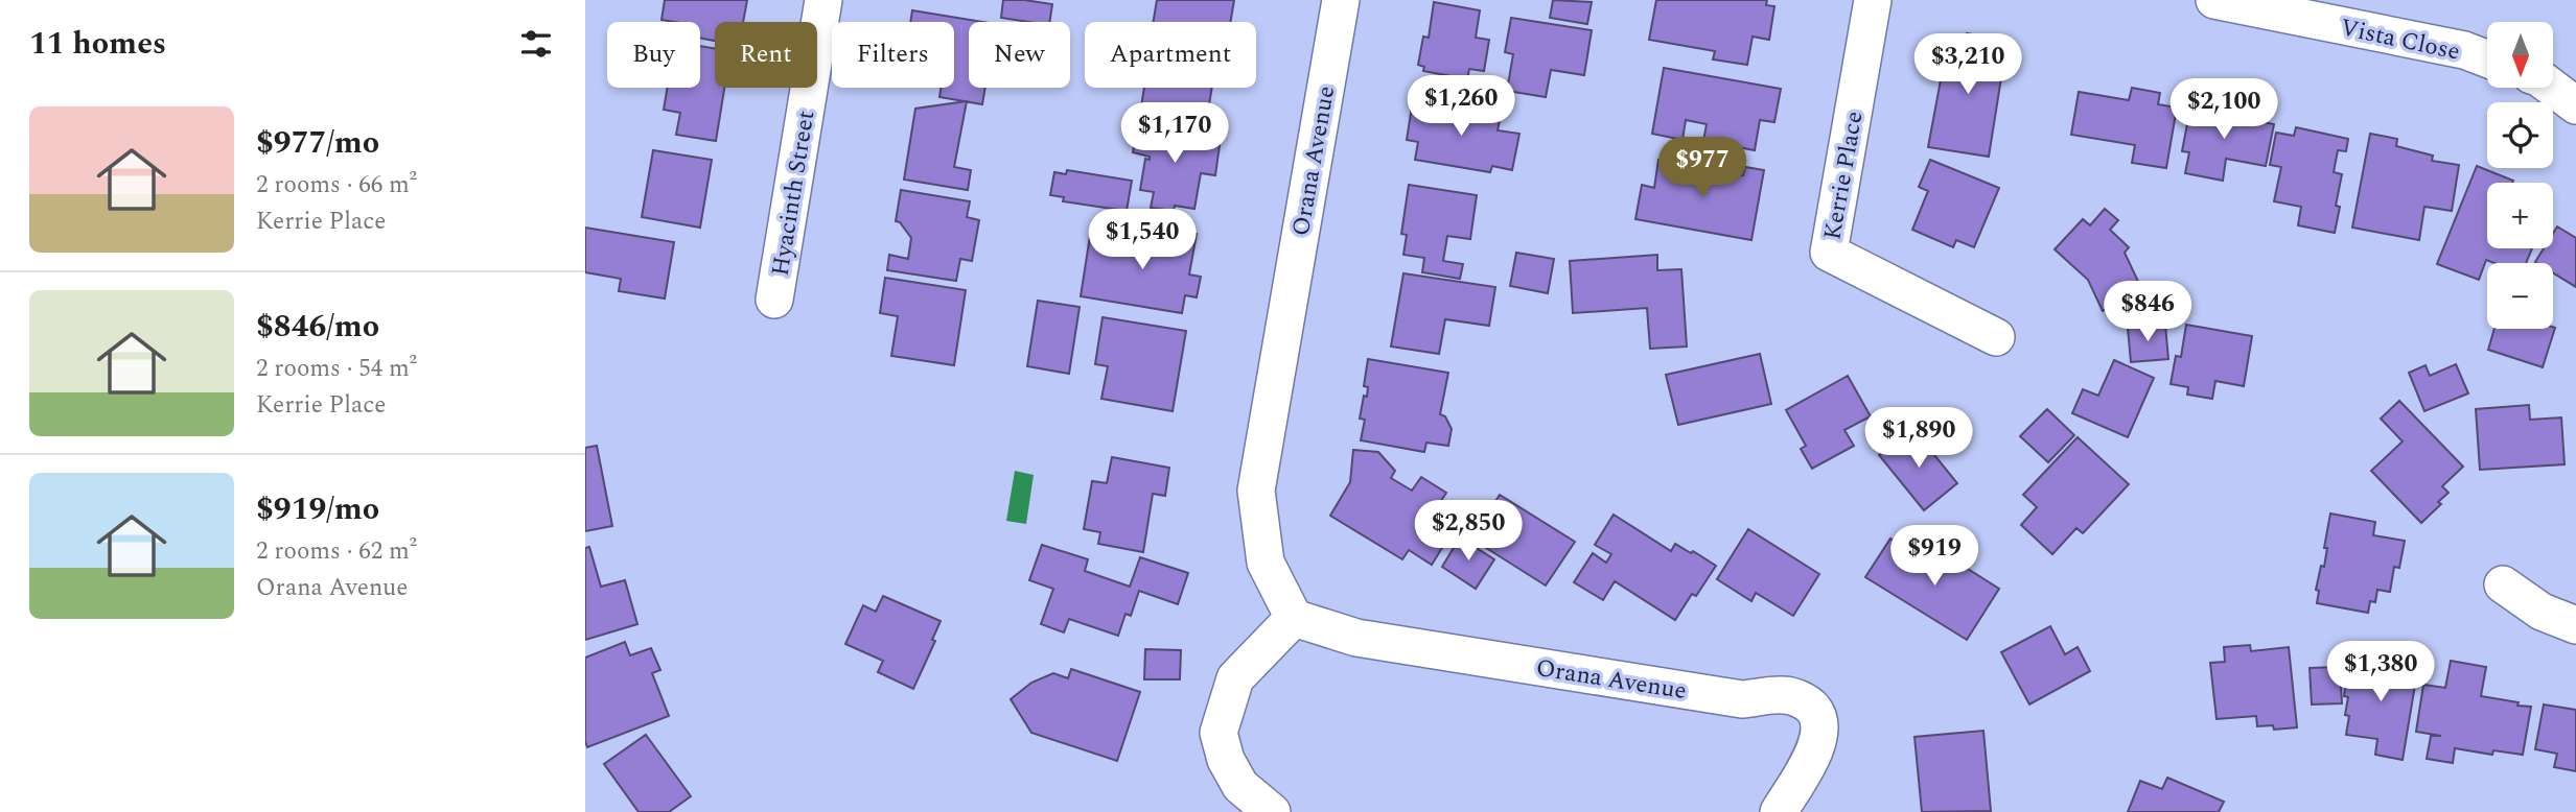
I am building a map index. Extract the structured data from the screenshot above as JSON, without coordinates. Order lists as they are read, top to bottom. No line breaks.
{"streets":{"street":["Vista Close","Orana Avenue","Kerrie Place","Hyacinth Street"]},"north":"bottom","page":{"heading":"11 homes","map_buttons":["+","−"],"chip":["Buy","Rent","Filters","New","Apartment"],"price":["$3,210","$1,260","$2,100","$1,170","$977","$1,540","$846","$1,890","$2,850","$919","$1,380"],"list":[{"name":"$977/mo","note":"2 rooms · 66 m² · Kerrie Place"},{"name":"$846/mo","note":"2 rooms · 54 m² · Kerrie Place"},{"name":"$919/mo","note":"2 rooms · 62 m² · Orana Avenue"}]}}
